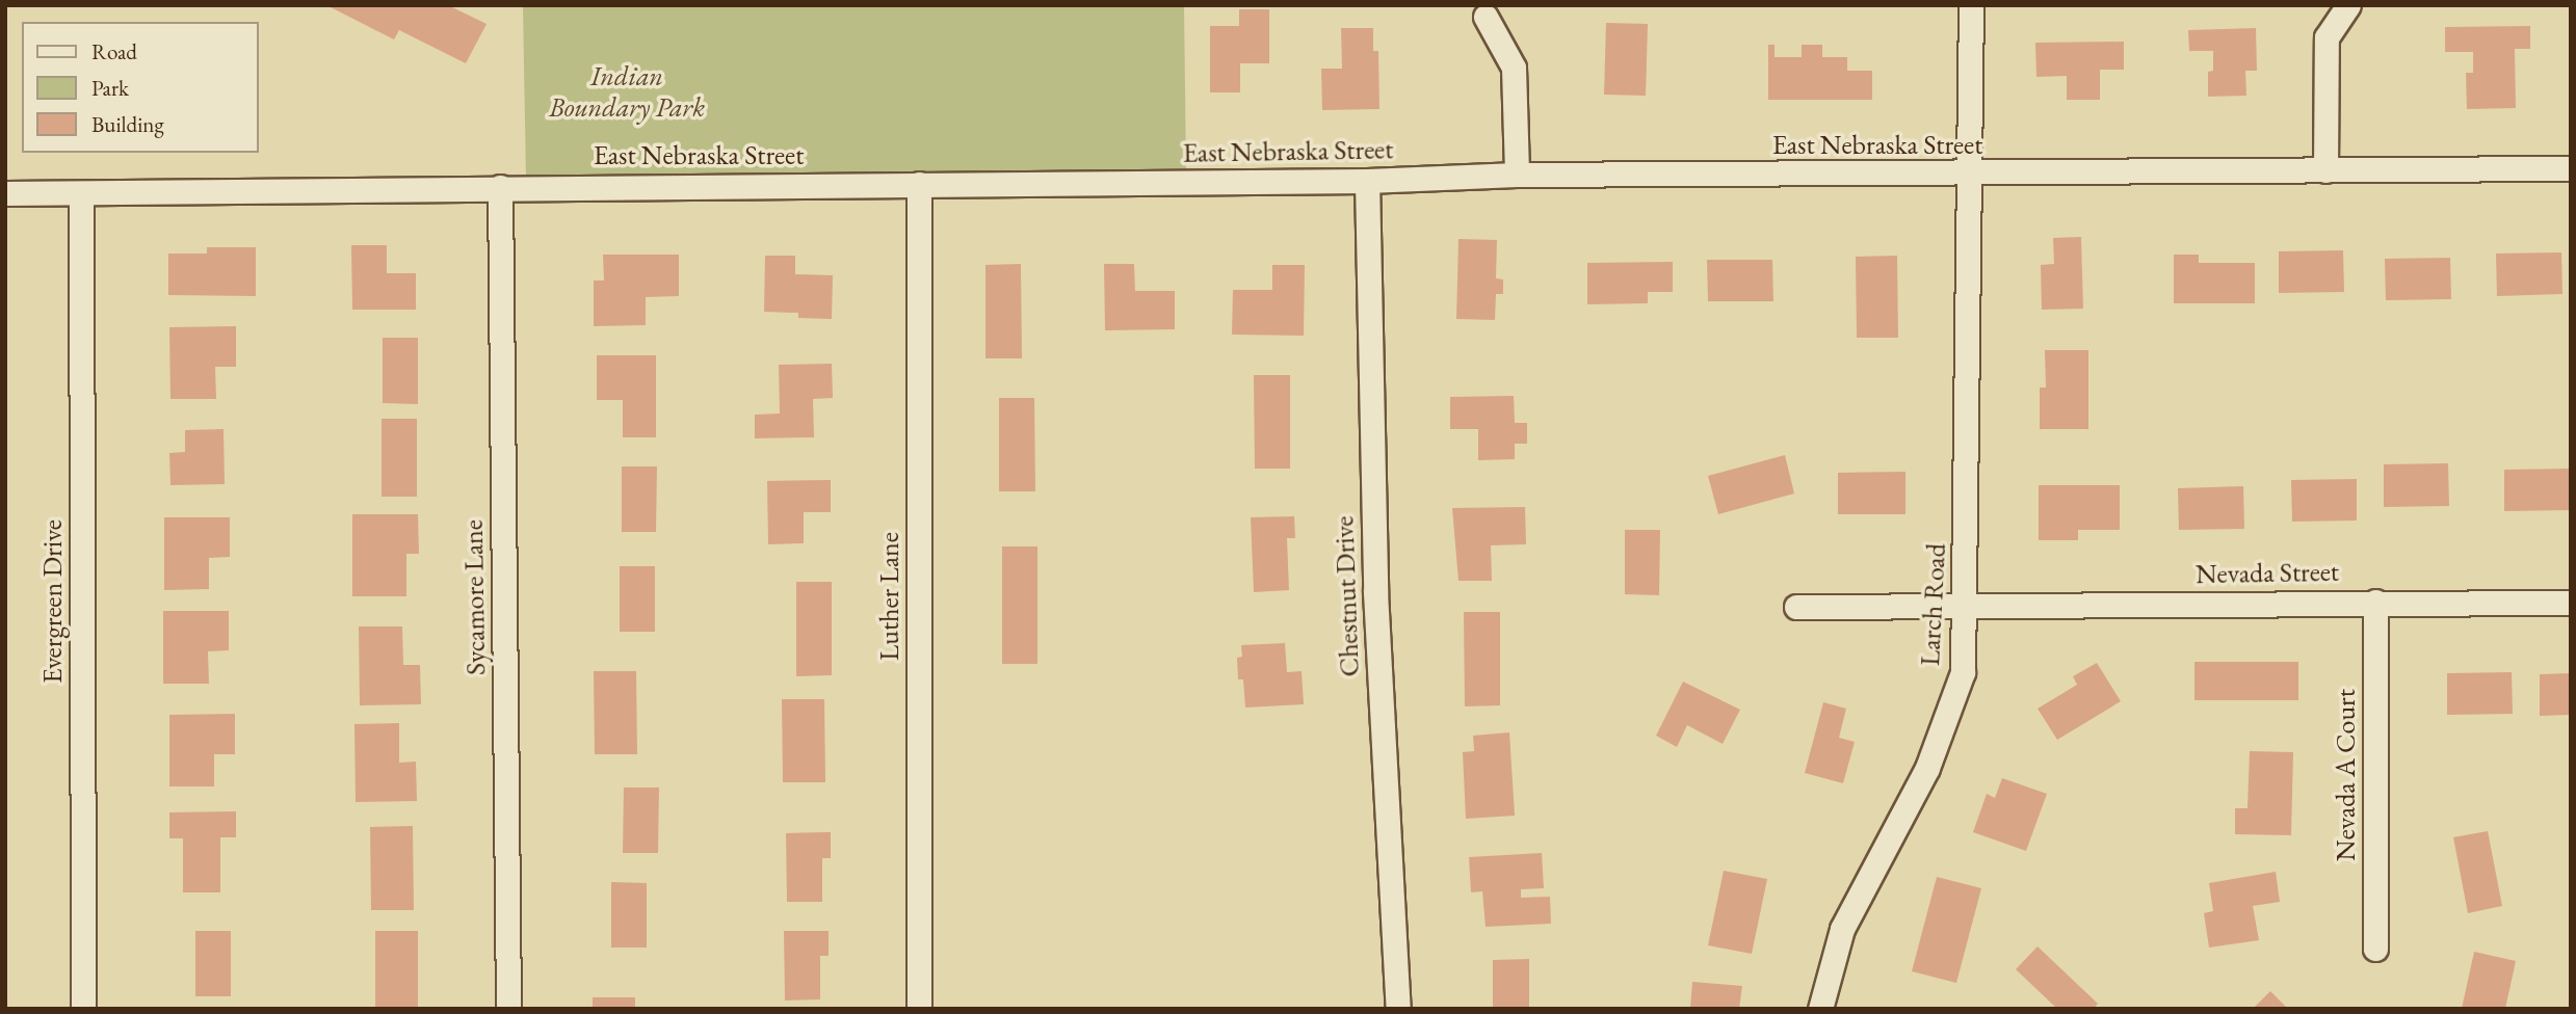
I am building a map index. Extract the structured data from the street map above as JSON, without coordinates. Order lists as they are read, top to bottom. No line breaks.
{"streets":{"street":["East Nebraska Street","Nevada Street","Luther Lane","Chestnut Drive","Sycamore Lane","Evergreen Drive","Larch Road","Nevada A Court"]},"crossings":[["East Nebraska Street","Luther Lane"],["East Nebraska Street","Chestnut Drive"],["East Nebraska Street","Sycamore Lane"],["East Nebraska Street","Evergreen Drive"],["East Nebraska Street","Larch Road"],["Nevada Street","Larch Road"],["Nevada Street","Nevada A Court"]],"parks":["Indian Boundary Park"],"legend":["Road","Park","Building"]}
